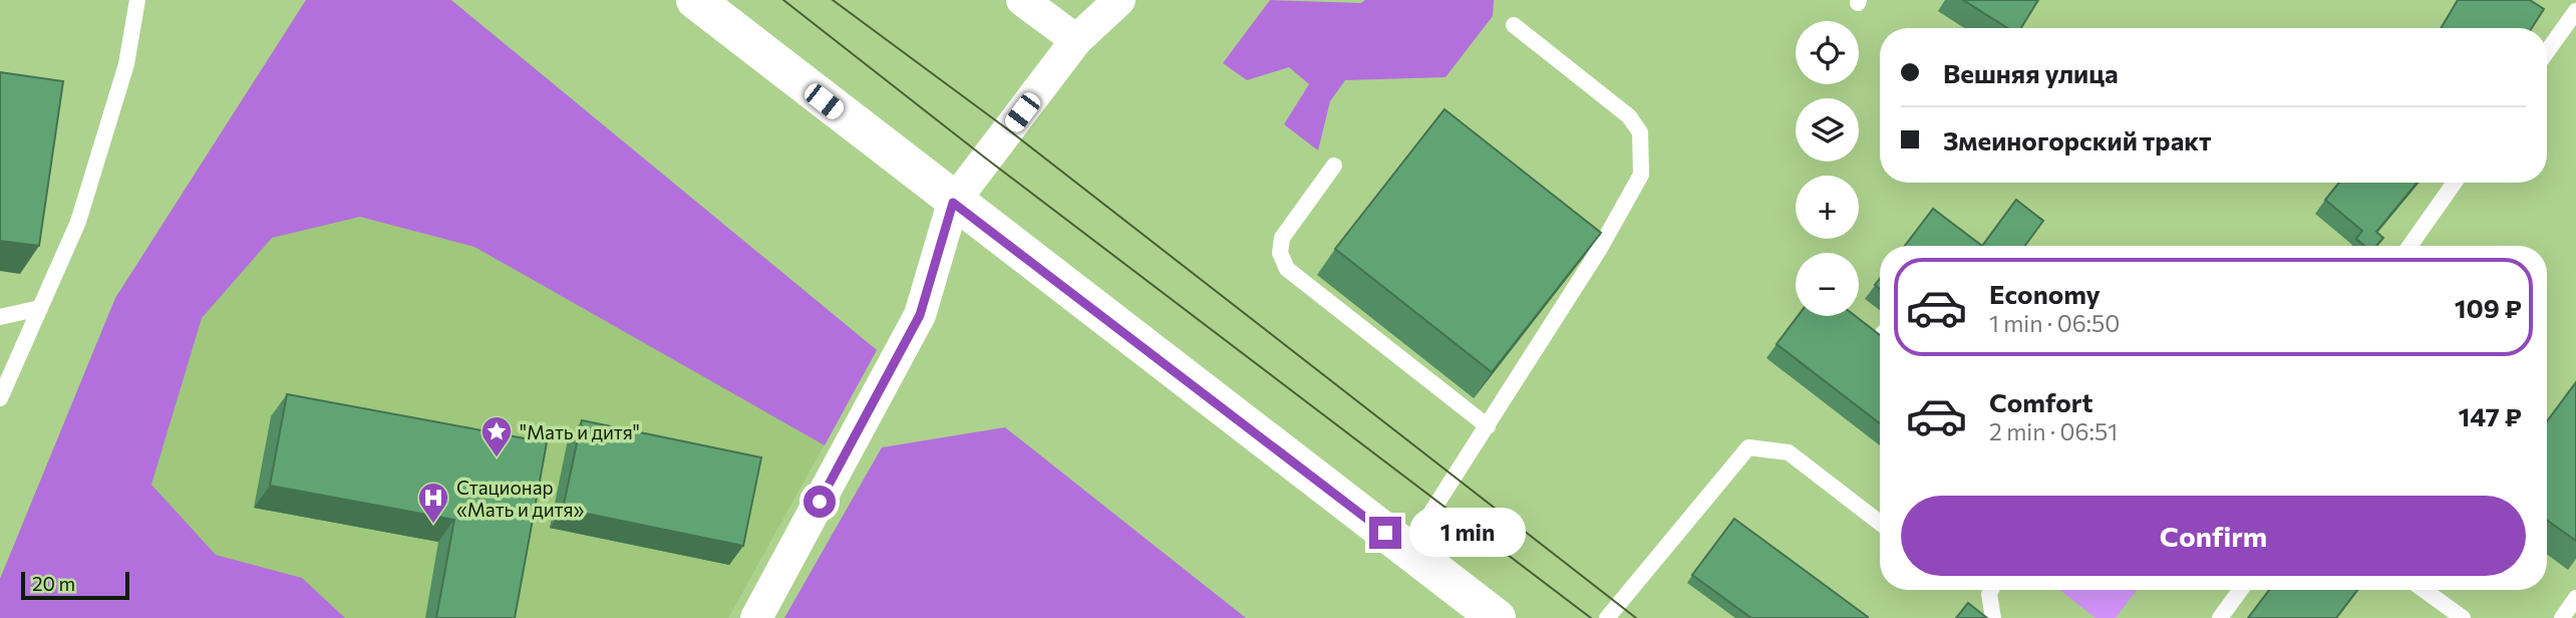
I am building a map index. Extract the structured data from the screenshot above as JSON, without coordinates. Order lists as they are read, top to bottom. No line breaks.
{"places":{"place":["\"Мать и дитя\""],"hospital":["Стационар «Мать и дитя»"]},"scale_bar":"20 m","page":{"map_buttons":["+","−"],"banner":["Вешняя улица","Змеиногорский тракт"],"list":[{"name":"Economy","note":"1 min · 06:50","value":"109 ₽"},{"name":"Comfort","note":"2 min · 06:51","value":"147 ₽"}],"buttons":"Confirm","bubble":"1 min","scale":"20 m"}}
